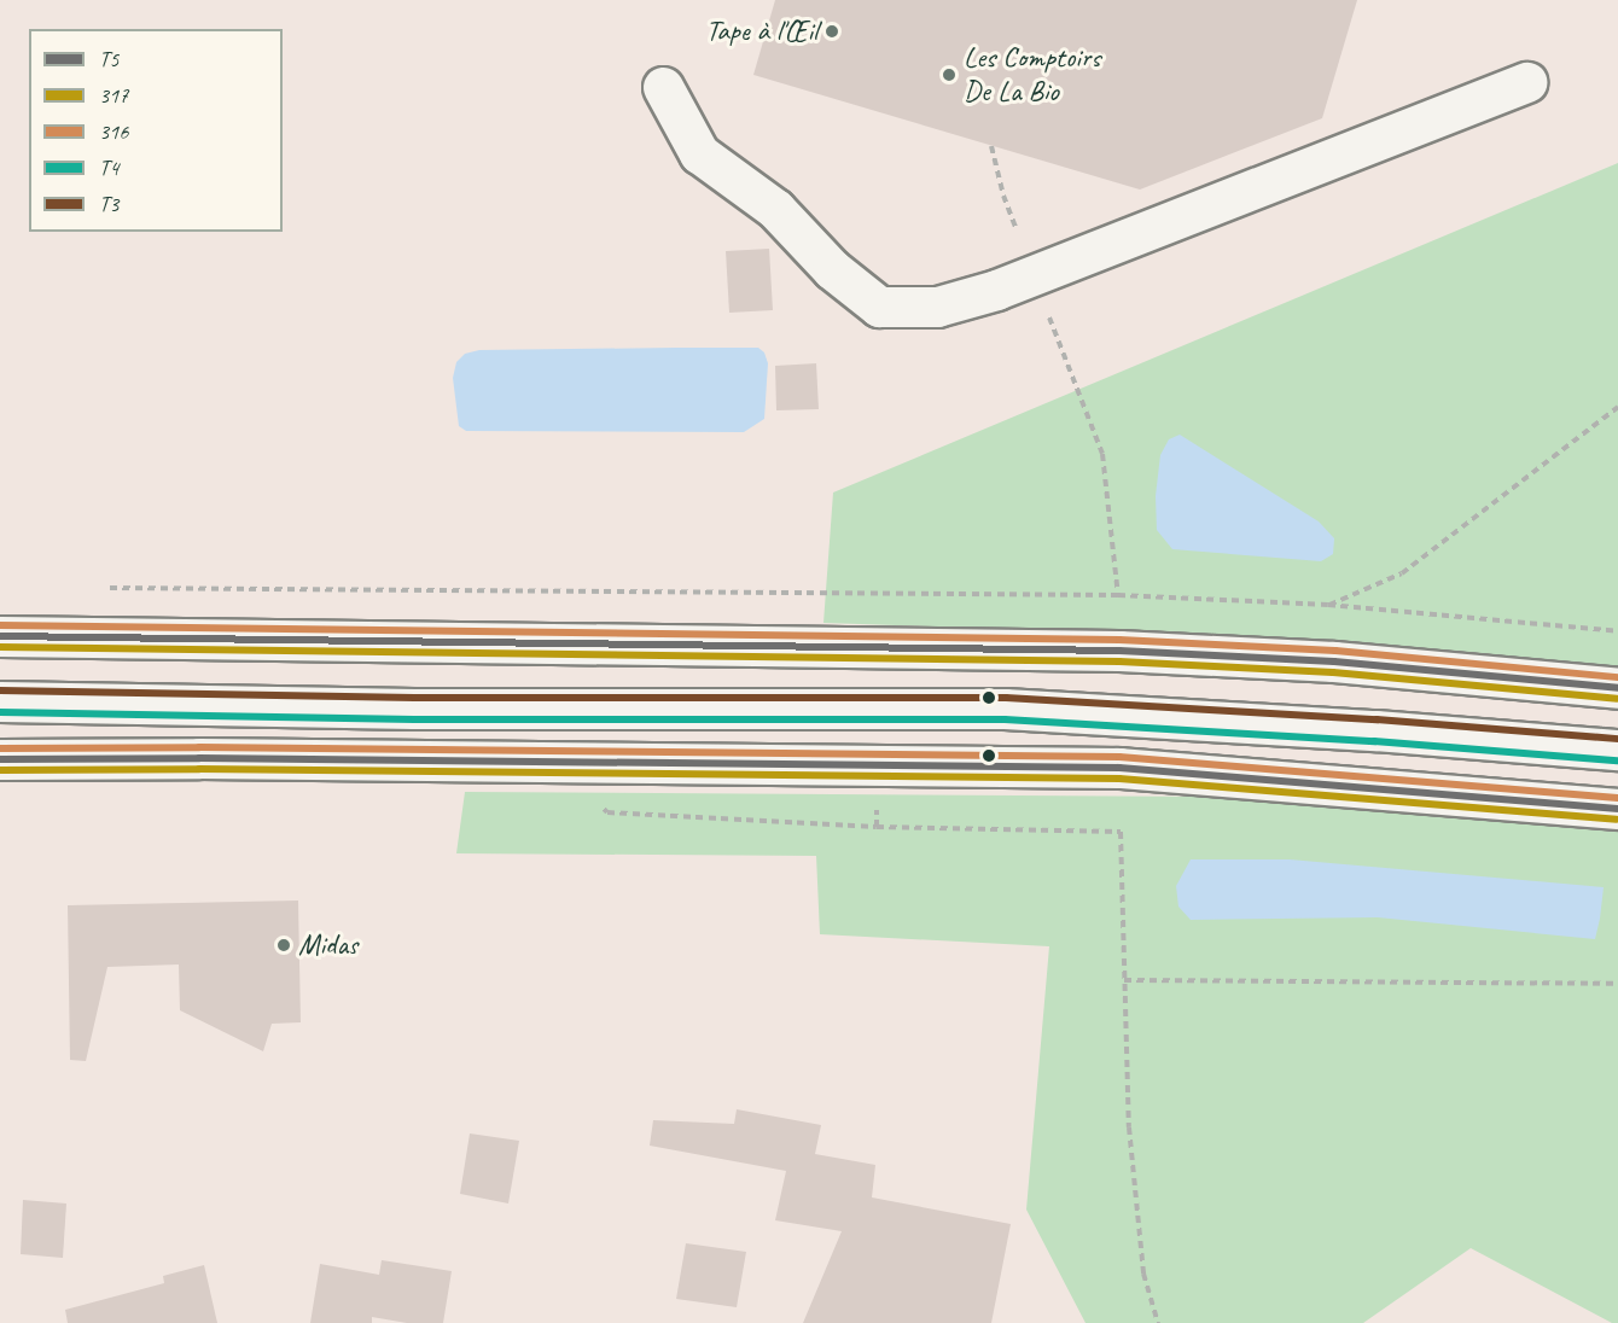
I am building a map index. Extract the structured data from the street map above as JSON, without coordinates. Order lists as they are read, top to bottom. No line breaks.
{"places":["Tape à l'Œil","Les Comptoirs De La Bio","Midas"],"lines":["transit line 316","transit line T5","transit line 317","transit line T3","transit line T4"],"legend":["T5","317","316","T4","T3"]}
